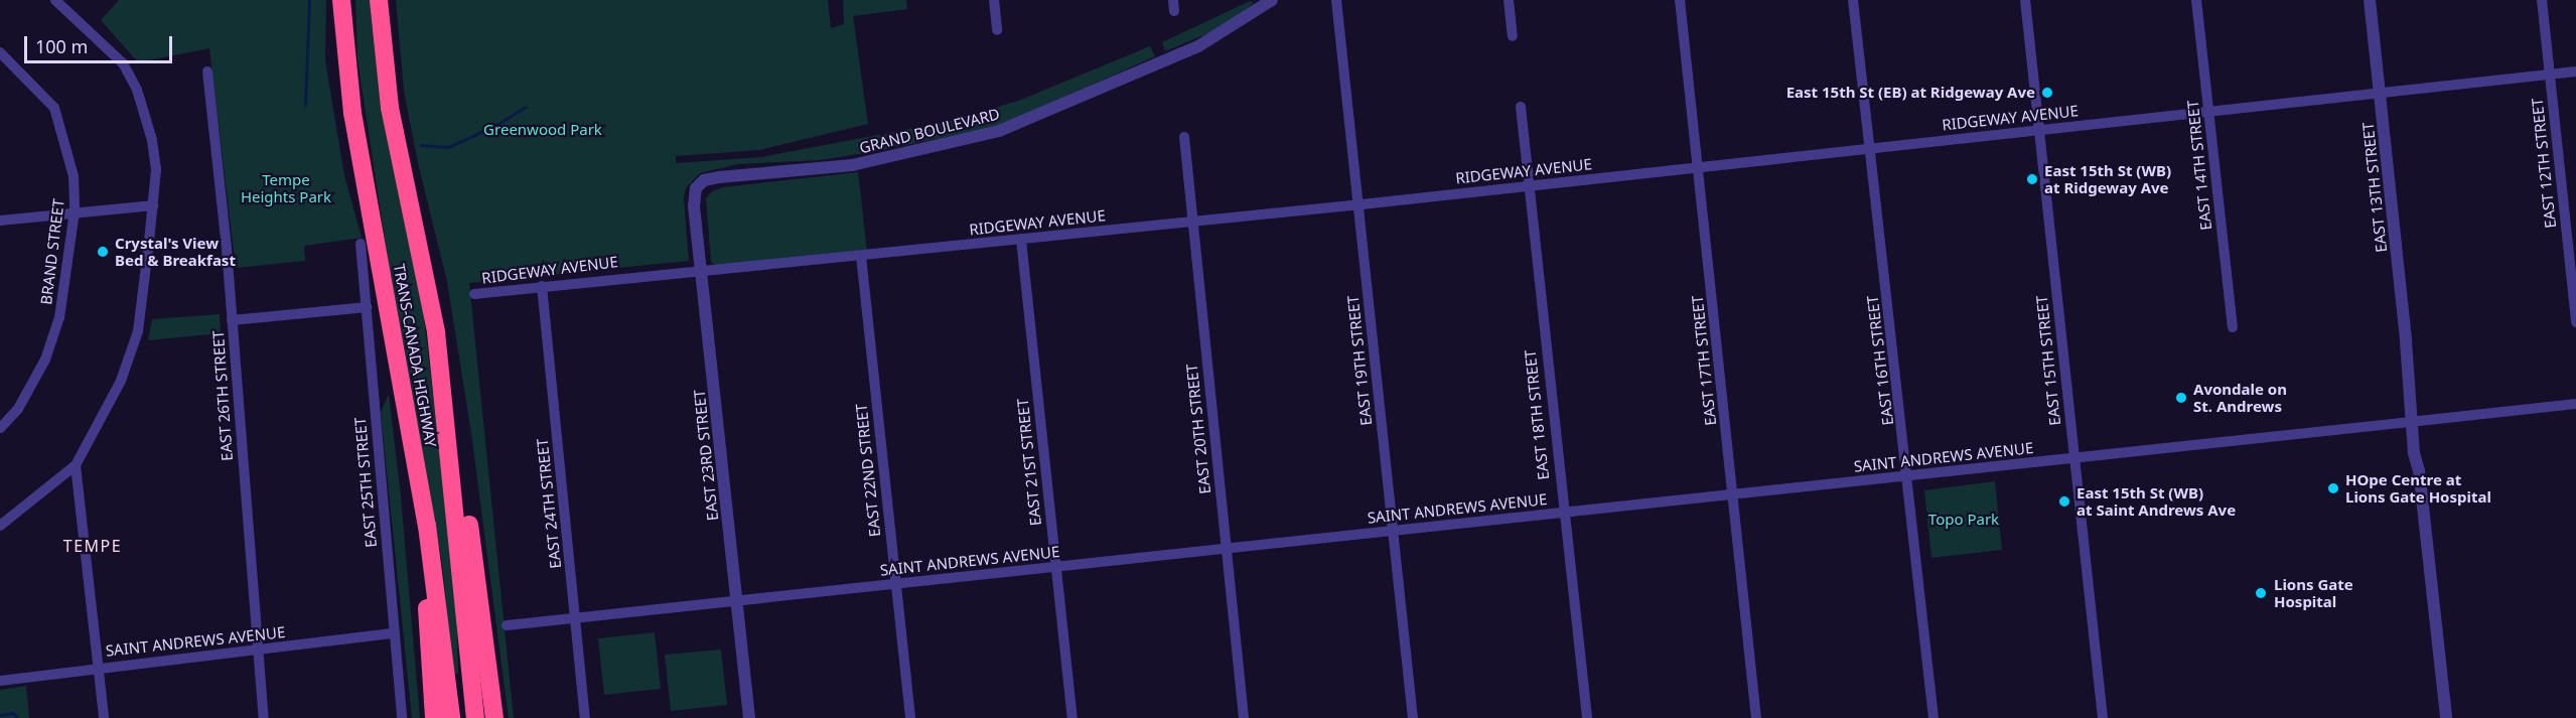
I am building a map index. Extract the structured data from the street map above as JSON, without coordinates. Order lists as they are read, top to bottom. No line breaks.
{"streets":{"highway":["TRANS-CANADA HIGHWAY"],"street":["RIDGEWAY AVENUE","GRAND BOULEVARD","EAST 12TH STREET","EAST 14TH STREET","EAST 13TH STREET","BRAND STREET","EAST 19TH STREET","EAST 17TH STREET","EAST 16TH STREET","EAST 15TH STREET","EAST 26TH STREET","EAST 18TH STREET","EAST 20TH STREET","EAST 23RD STREET","SAINT ANDREWS AVENUE","EAST 21ST STREET","EAST 22ND STREET","EAST 25TH STREET","EAST 24TH STREET"]},"crossings":[["RIDGEWAY AVENUE","EAST 12TH STREET"],["RIDGEWAY AVENUE","EAST 14TH STREET"],["RIDGEWAY AVENUE","EAST 13TH STREET"],["RIDGEWAY AVENUE","EAST 19TH STREET"],["RIDGEWAY AVENUE","EAST 17TH STREET"],["RIDGEWAY AVENUE","EAST 16TH STREET"],["RIDGEWAY AVENUE","EAST 15TH STREET"],["RIDGEWAY AVENUE","EAST 18TH STREET"],["RIDGEWAY AVENUE","EAST 20TH STREET"],["RIDGEWAY AVENUE","EAST 23RD STREET"],["RIDGEWAY AVENUE","EAST 21ST STREET"],["RIDGEWAY AVENUE","EAST 22ND STREET"],["RIDGEWAY AVENUE","EAST 24TH STREET"],["GRAND BOULEVARD","EAST 23RD STREET"],["EAST 13TH STREET","SAINT ANDREWS AVENUE"],["EAST 19TH STREET","SAINT ANDREWS AVENUE"],["EAST 17TH STREET","SAINT ANDREWS AVENUE"],["EAST 16TH STREET","SAINT ANDREWS AVENUE"],["EAST 15TH STREET","SAINT ANDREWS AVENUE"],["EAST 26TH STREET","SAINT ANDREWS AVENUE"],["EAST 18TH STREET","SAINT ANDREWS AVENUE"],["EAST 20TH STREET","SAINT ANDREWS AVENUE"],["EAST 23RD STREET","SAINT ANDREWS AVENUE"],["SAINT ANDREWS AVENUE","EAST 21ST STREET"],["SAINT ANDREWS AVENUE","EAST 22ND STREET"],["SAINT ANDREWS AVENUE","EAST 25TH STREET"],["SAINT ANDREWS AVENUE","EAST 24TH STREET"]],"districts":["TEMPE"],"parks":["Greenwood Park","Tempe Heights Park","Topo Park"],"places":["East 15th St (EB) at Ridgeway Ave","East 15th St (WB) at Ridgeway Ave","Crystal's View Bed & Breakfast","Avondale on St. Andrews","HOpe Centre at Lions Gate Hospital","East 15th St (WB) at Saint Andrews Ave","Lions Gate Hospital"],"scale_bar":"100 m"}
